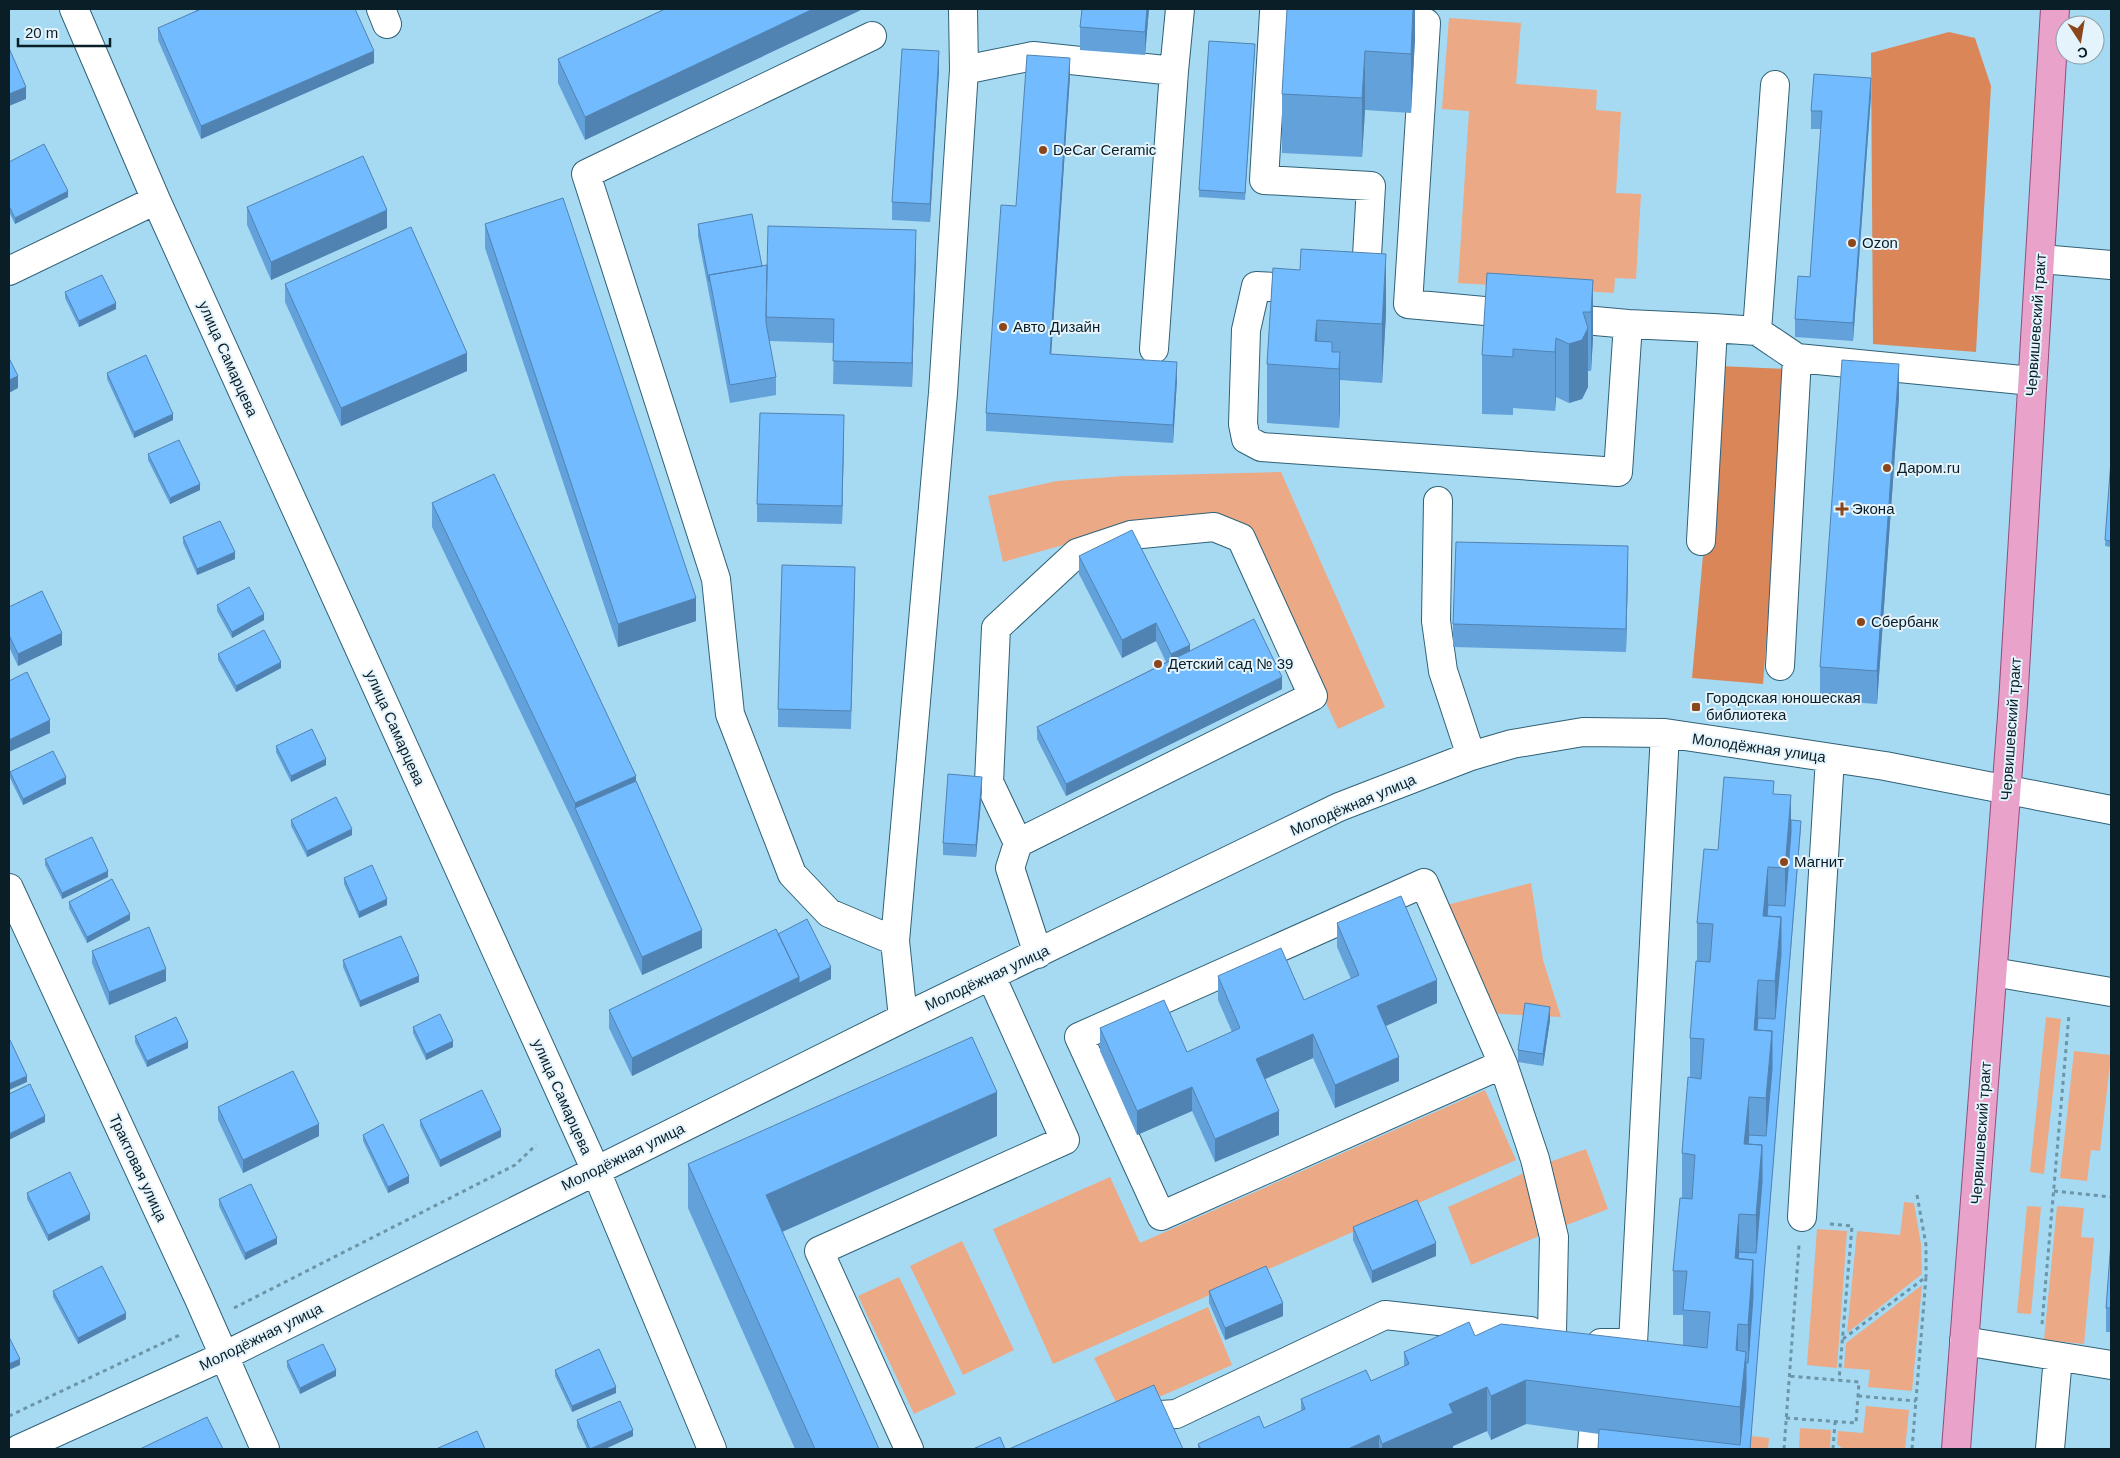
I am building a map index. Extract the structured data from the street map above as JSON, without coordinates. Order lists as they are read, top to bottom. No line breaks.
{"streets":{"main road":["Червишевский тракт"],"street":["улица Самарцева","Молодёжная улица","Трактовая улица"]},"crossings":[["Червишевский тракт","Молодёжная улица"],["улица Самарцева","Молодёжная улица"],["Молодёжная улица","Трактовая улица"]],"places":{"other":["DeCar Ceramic","Ozon","Авто Дизайн","Даром.ru","Сбербанк","Детский сад № 39","Магнит"],"health":["Экона"],"transit":["Городская юношеская библиотека"]},"scale_bar":"20 m","north":"bottom"}
